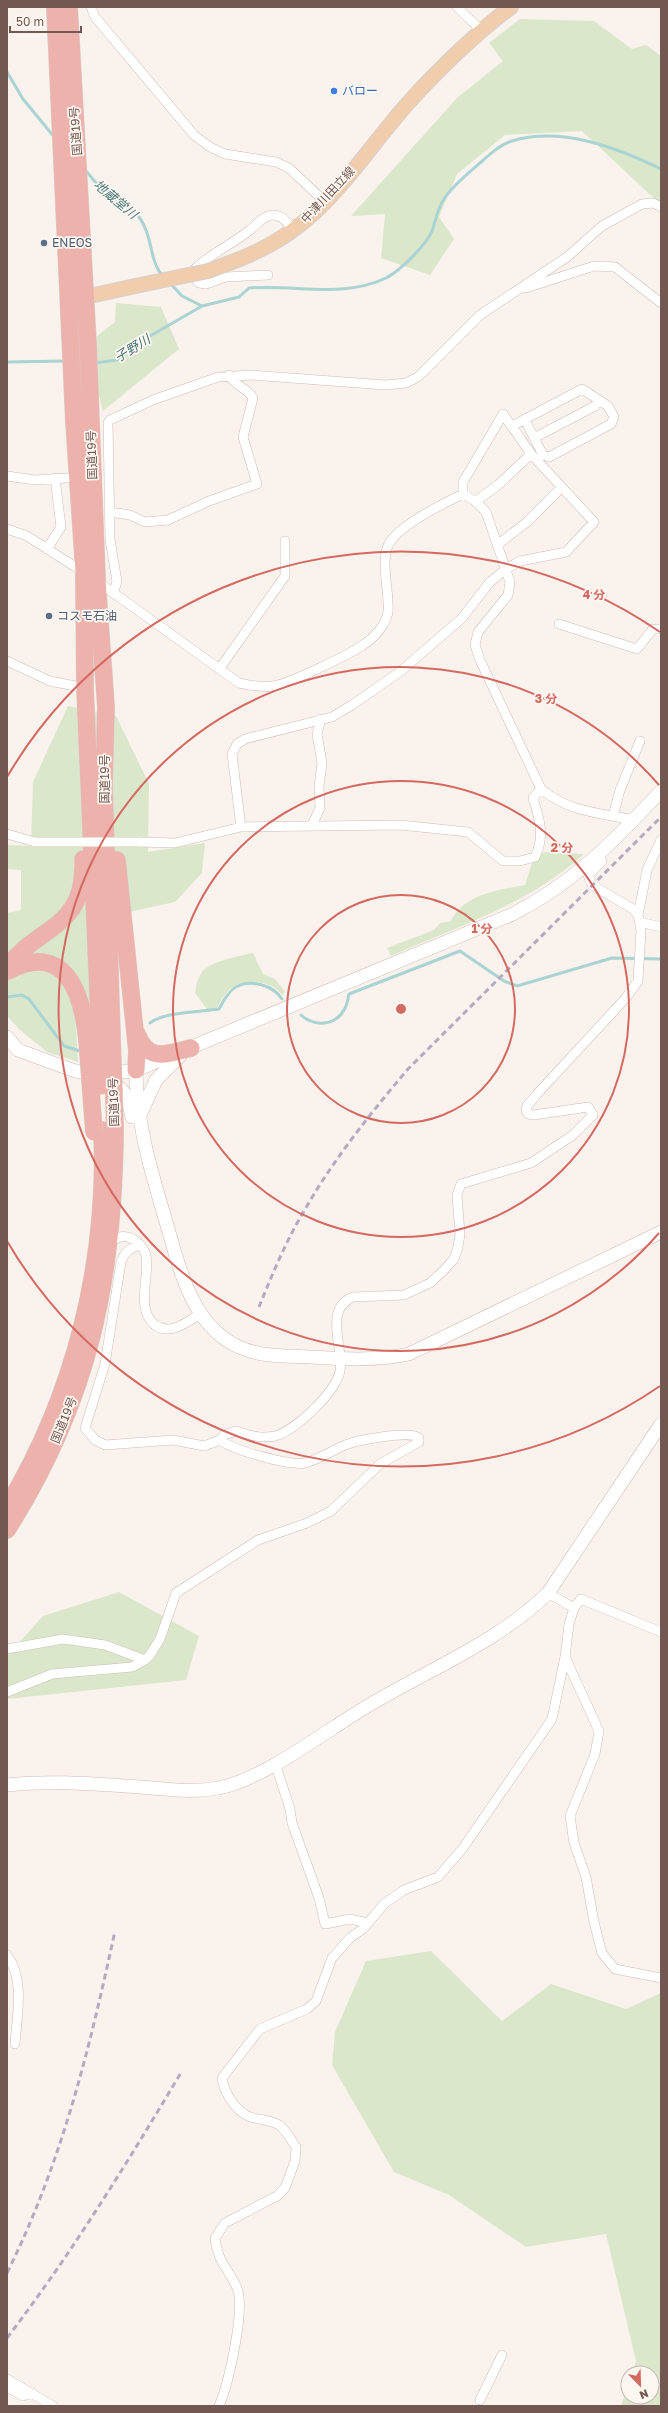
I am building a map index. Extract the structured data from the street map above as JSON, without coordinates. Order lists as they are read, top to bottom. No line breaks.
{"streets":{"highway":["国道19号"],"main road":["中津川田立線"]},"crossings":[["国道19号","中津川田立線"]],"water":["地蔵堂川","子野川"],"places":["バロー","ENEOS","コスモ石油"],"scale_bar":"50 m","north":"bottom right","rings":["4 分","3 分","2 分","1 分"]}
